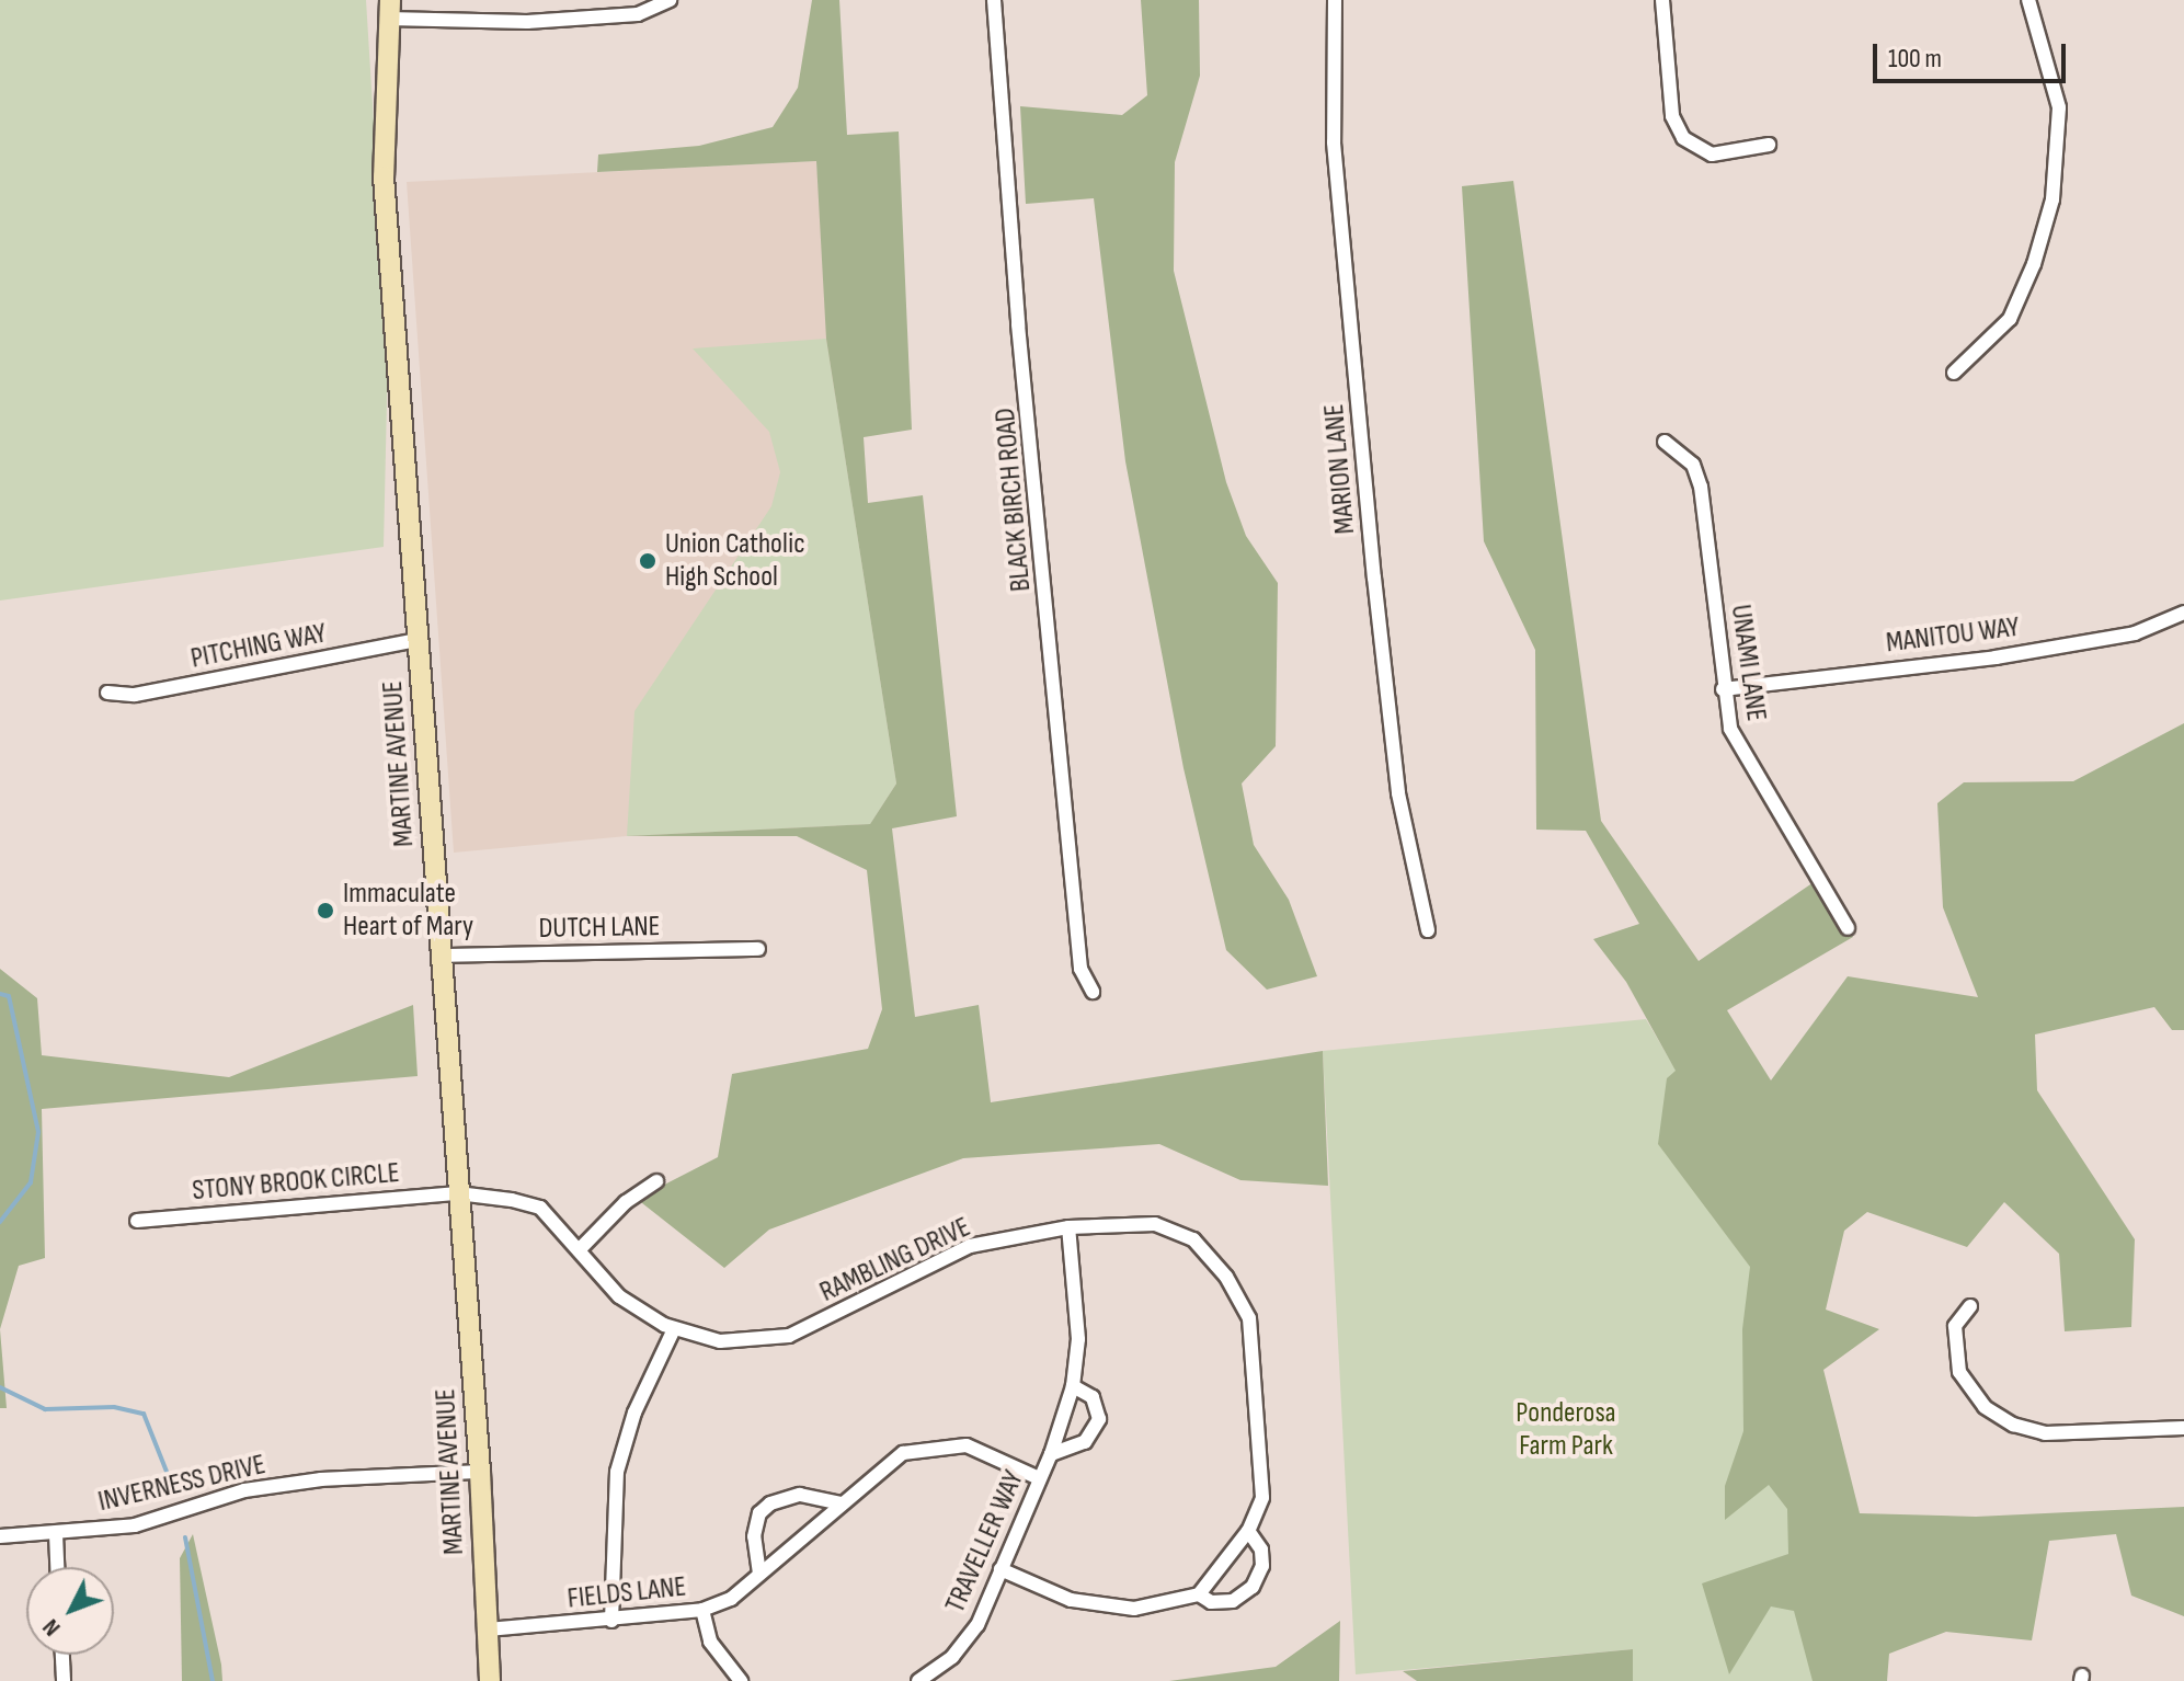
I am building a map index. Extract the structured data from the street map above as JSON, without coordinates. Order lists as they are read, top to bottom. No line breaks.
{"streets":{"main road":["MARTINE AVENUE"],"street":["MARION LANE","BLACK BIRCH ROAD","MANITOU WAY","PITCHING WAY","UNAMI LANE","DUTCH LANE","STONY BROOK CIRCLE","RAMBLING DRIVE","INVERNESS DRIVE","TRAVELLER WAY","FIELDS LANE"]},"crossings":[["MANITOU WAY","UNAMI LANE"],["PITCHING WAY","MARTINE AVENUE"],["MARTINE AVENUE","DUTCH LANE"],["MARTINE AVENUE","STONY BROOK CIRCLE"],["MARTINE AVENUE","RAMBLING DRIVE"],["MARTINE AVENUE","INVERNESS DRIVE"],["MARTINE AVENUE","FIELDS LANE"],["STONY BROOK CIRCLE","RAMBLING DRIVE"],["RAMBLING DRIVE","TRAVELLER WAY"],["TRAVELLER WAY","FIELDS LANE"]],"parks":["Ponderosa Farm Park"],"places":["Union Catholic High School","Immaculate Heart of Mary"],"scale_bar":"100 m","north":"bottom left"}
